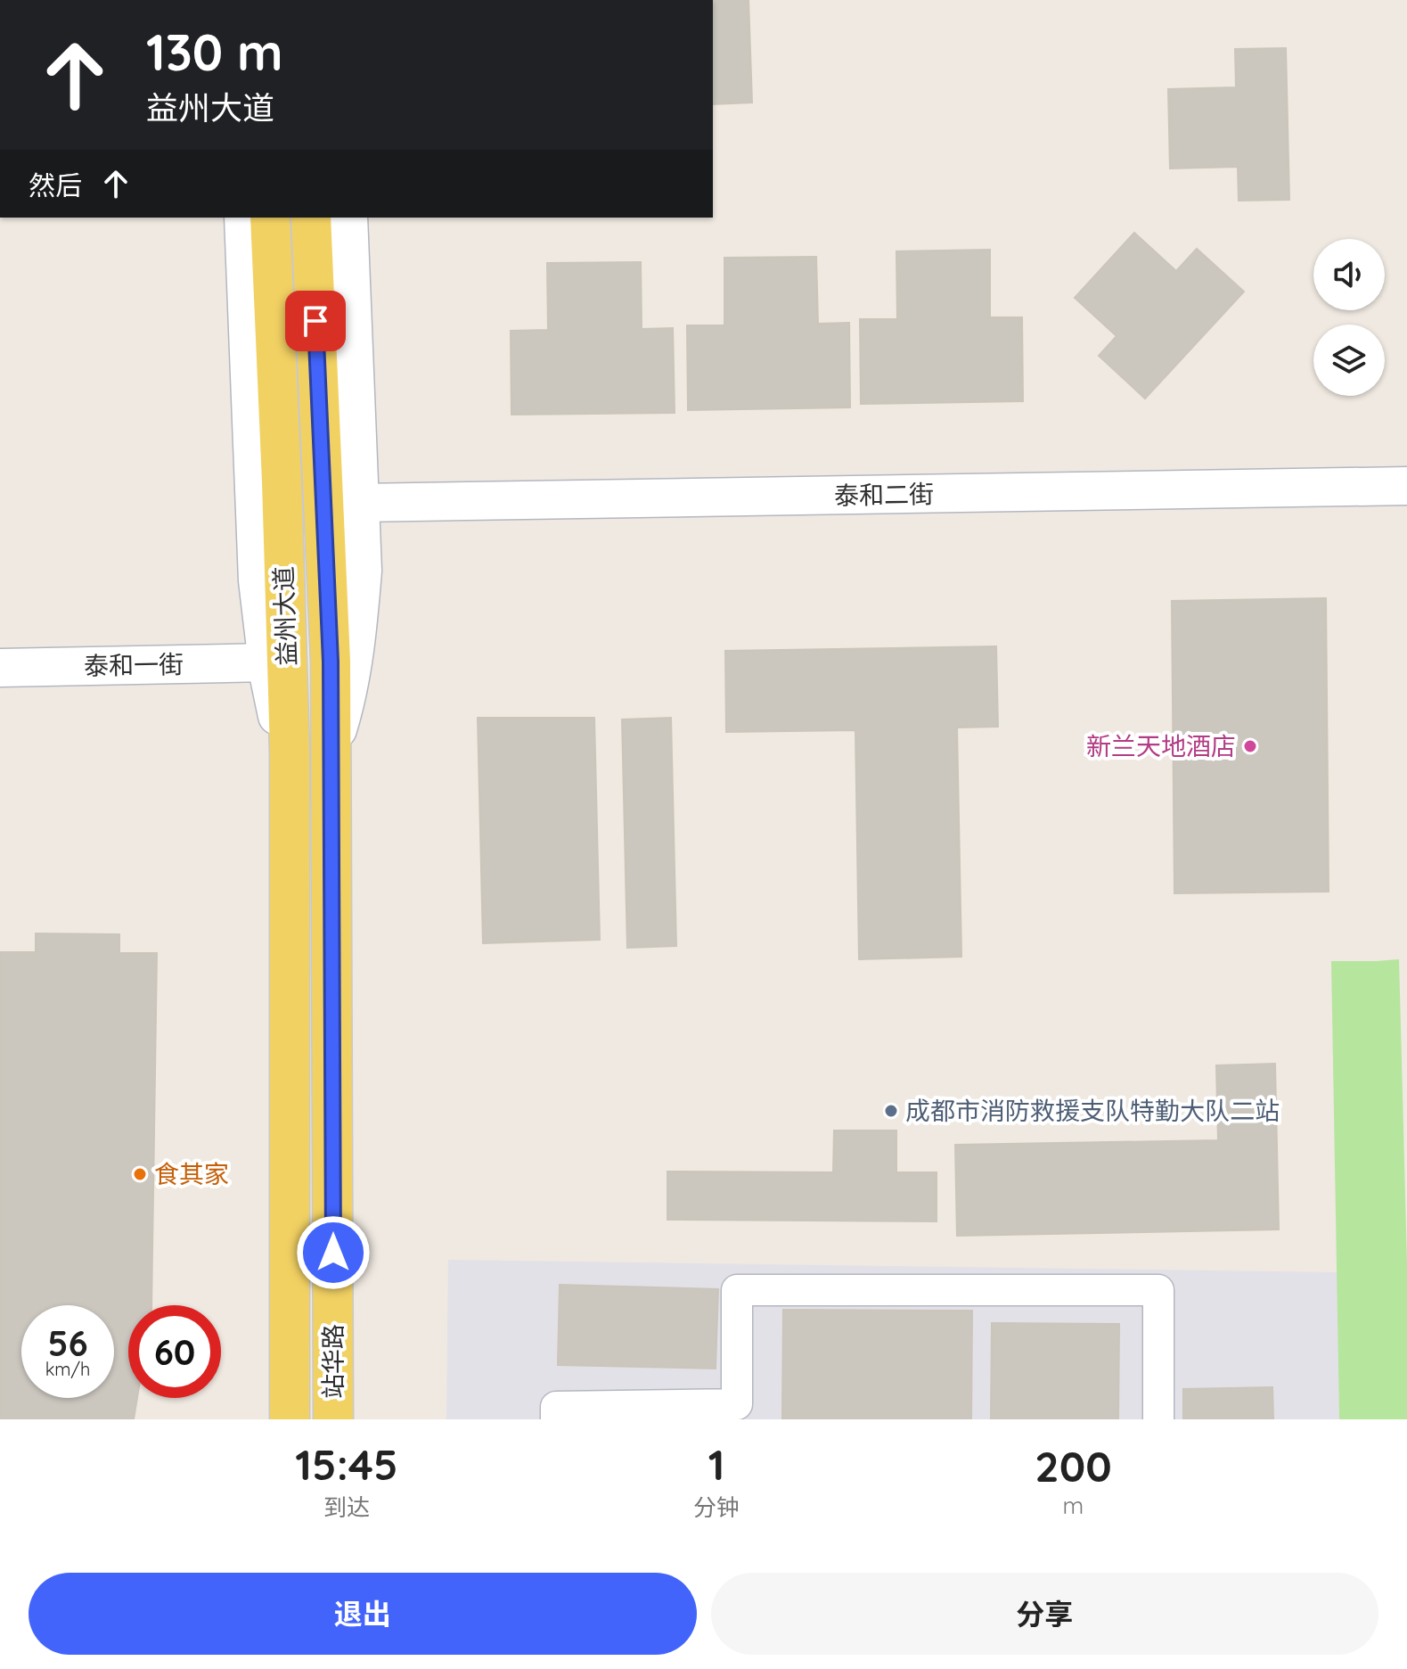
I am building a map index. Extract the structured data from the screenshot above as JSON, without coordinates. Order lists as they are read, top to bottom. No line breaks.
{"streets":{"main road":["益州大道","站华路"],"street":["泰和二街","泰和一街"]},"crossings":[["益州大道","站华路"]],"places":["新兰天地酒店","成都市消防救援支队特勤大队二站","食其家"],"page":{"turn":["130 m","益州大道"],"then":"然后","speed":"56 km/h","limit":"60","eta":["15:45","到达","1","分钟","200","m"],"buttons":["退出","分享"]}}
